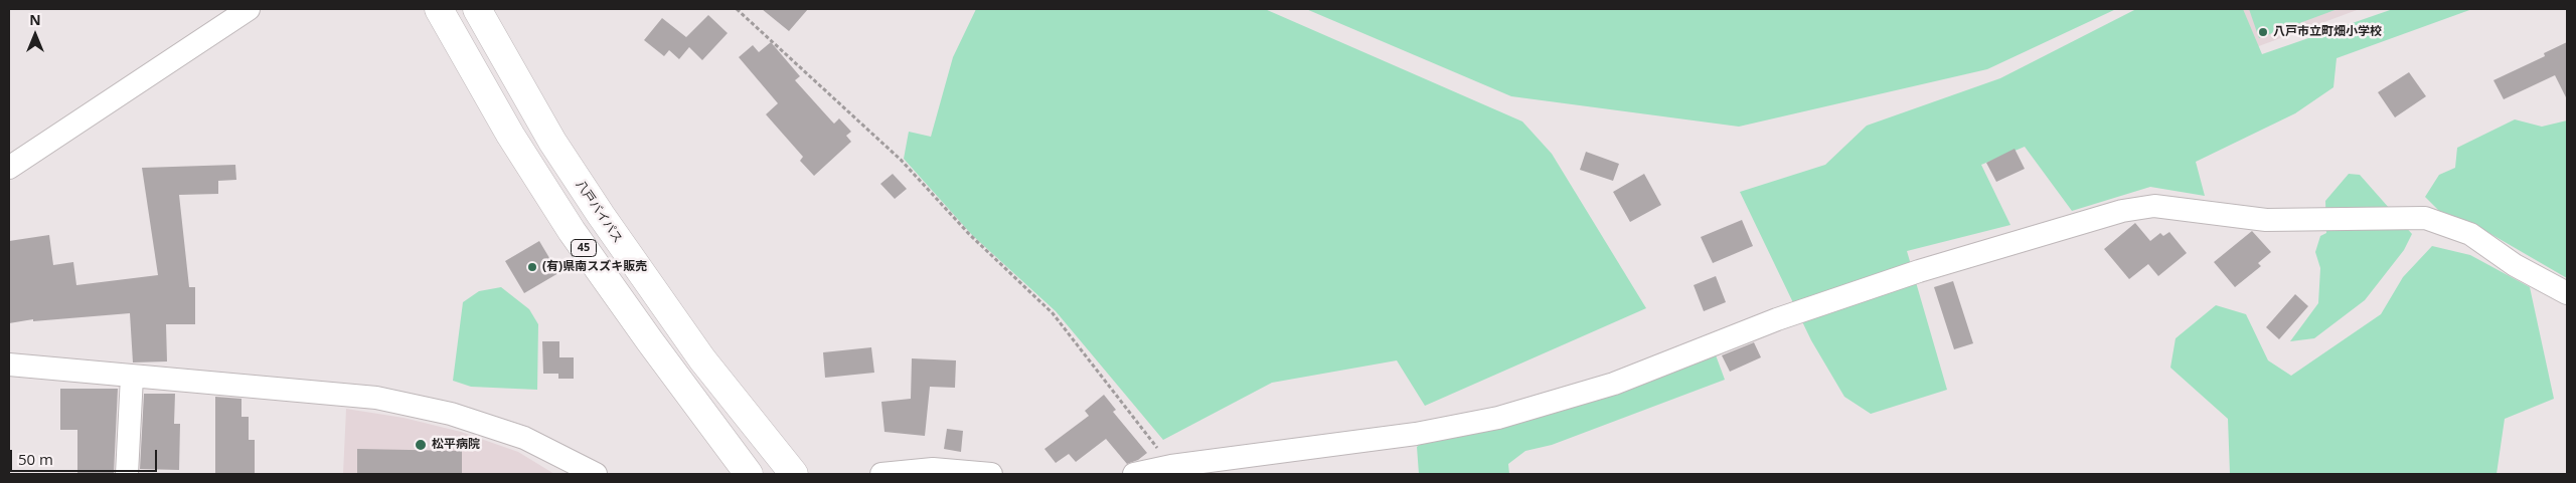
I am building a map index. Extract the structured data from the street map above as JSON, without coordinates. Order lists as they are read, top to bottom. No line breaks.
{"streets":{"highway":["八戸バイパス","45"]},"places":["八戸市立町畑小学校","(有)県南スズキ販売","松平病院"],"scale_bar":"50 m","north":"top"}
